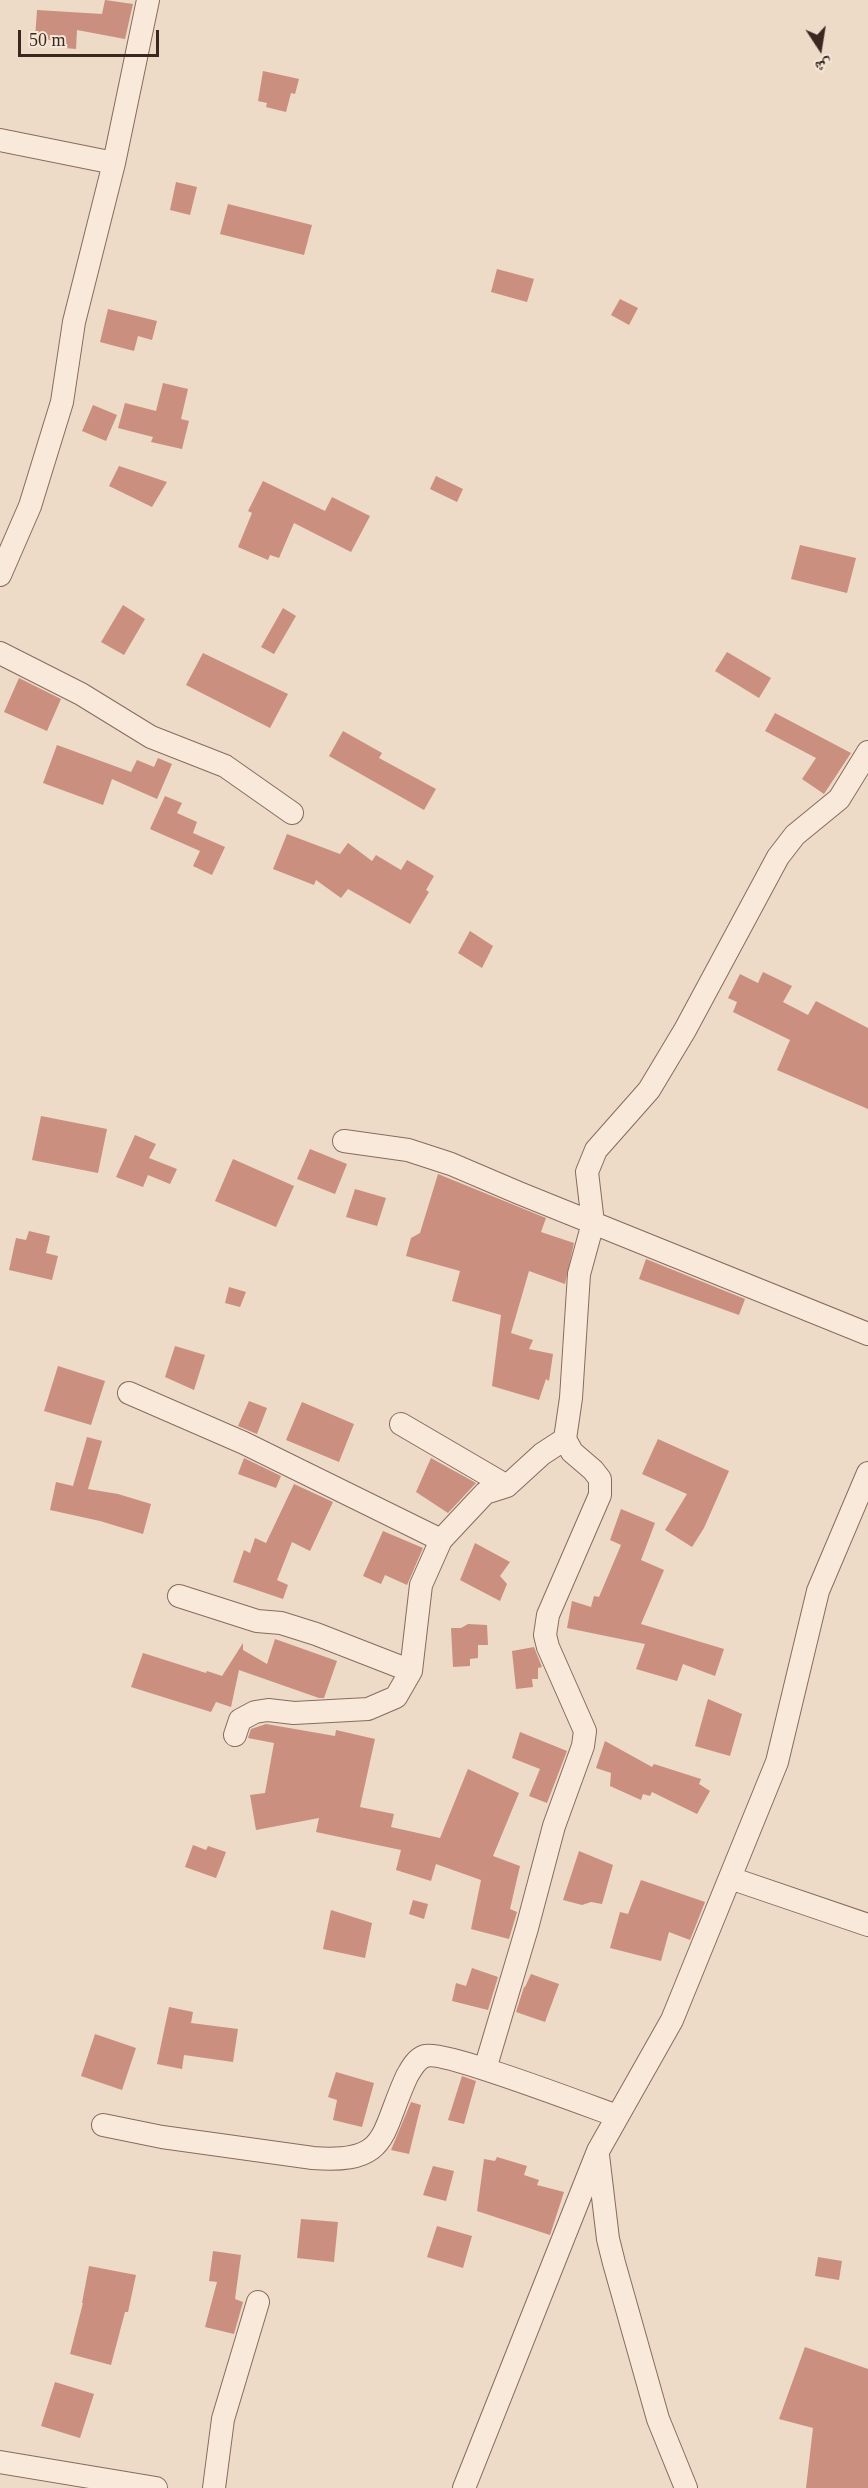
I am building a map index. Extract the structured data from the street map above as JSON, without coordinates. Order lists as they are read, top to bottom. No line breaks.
{"scale_bar":"50 m","north":"bottom"}
